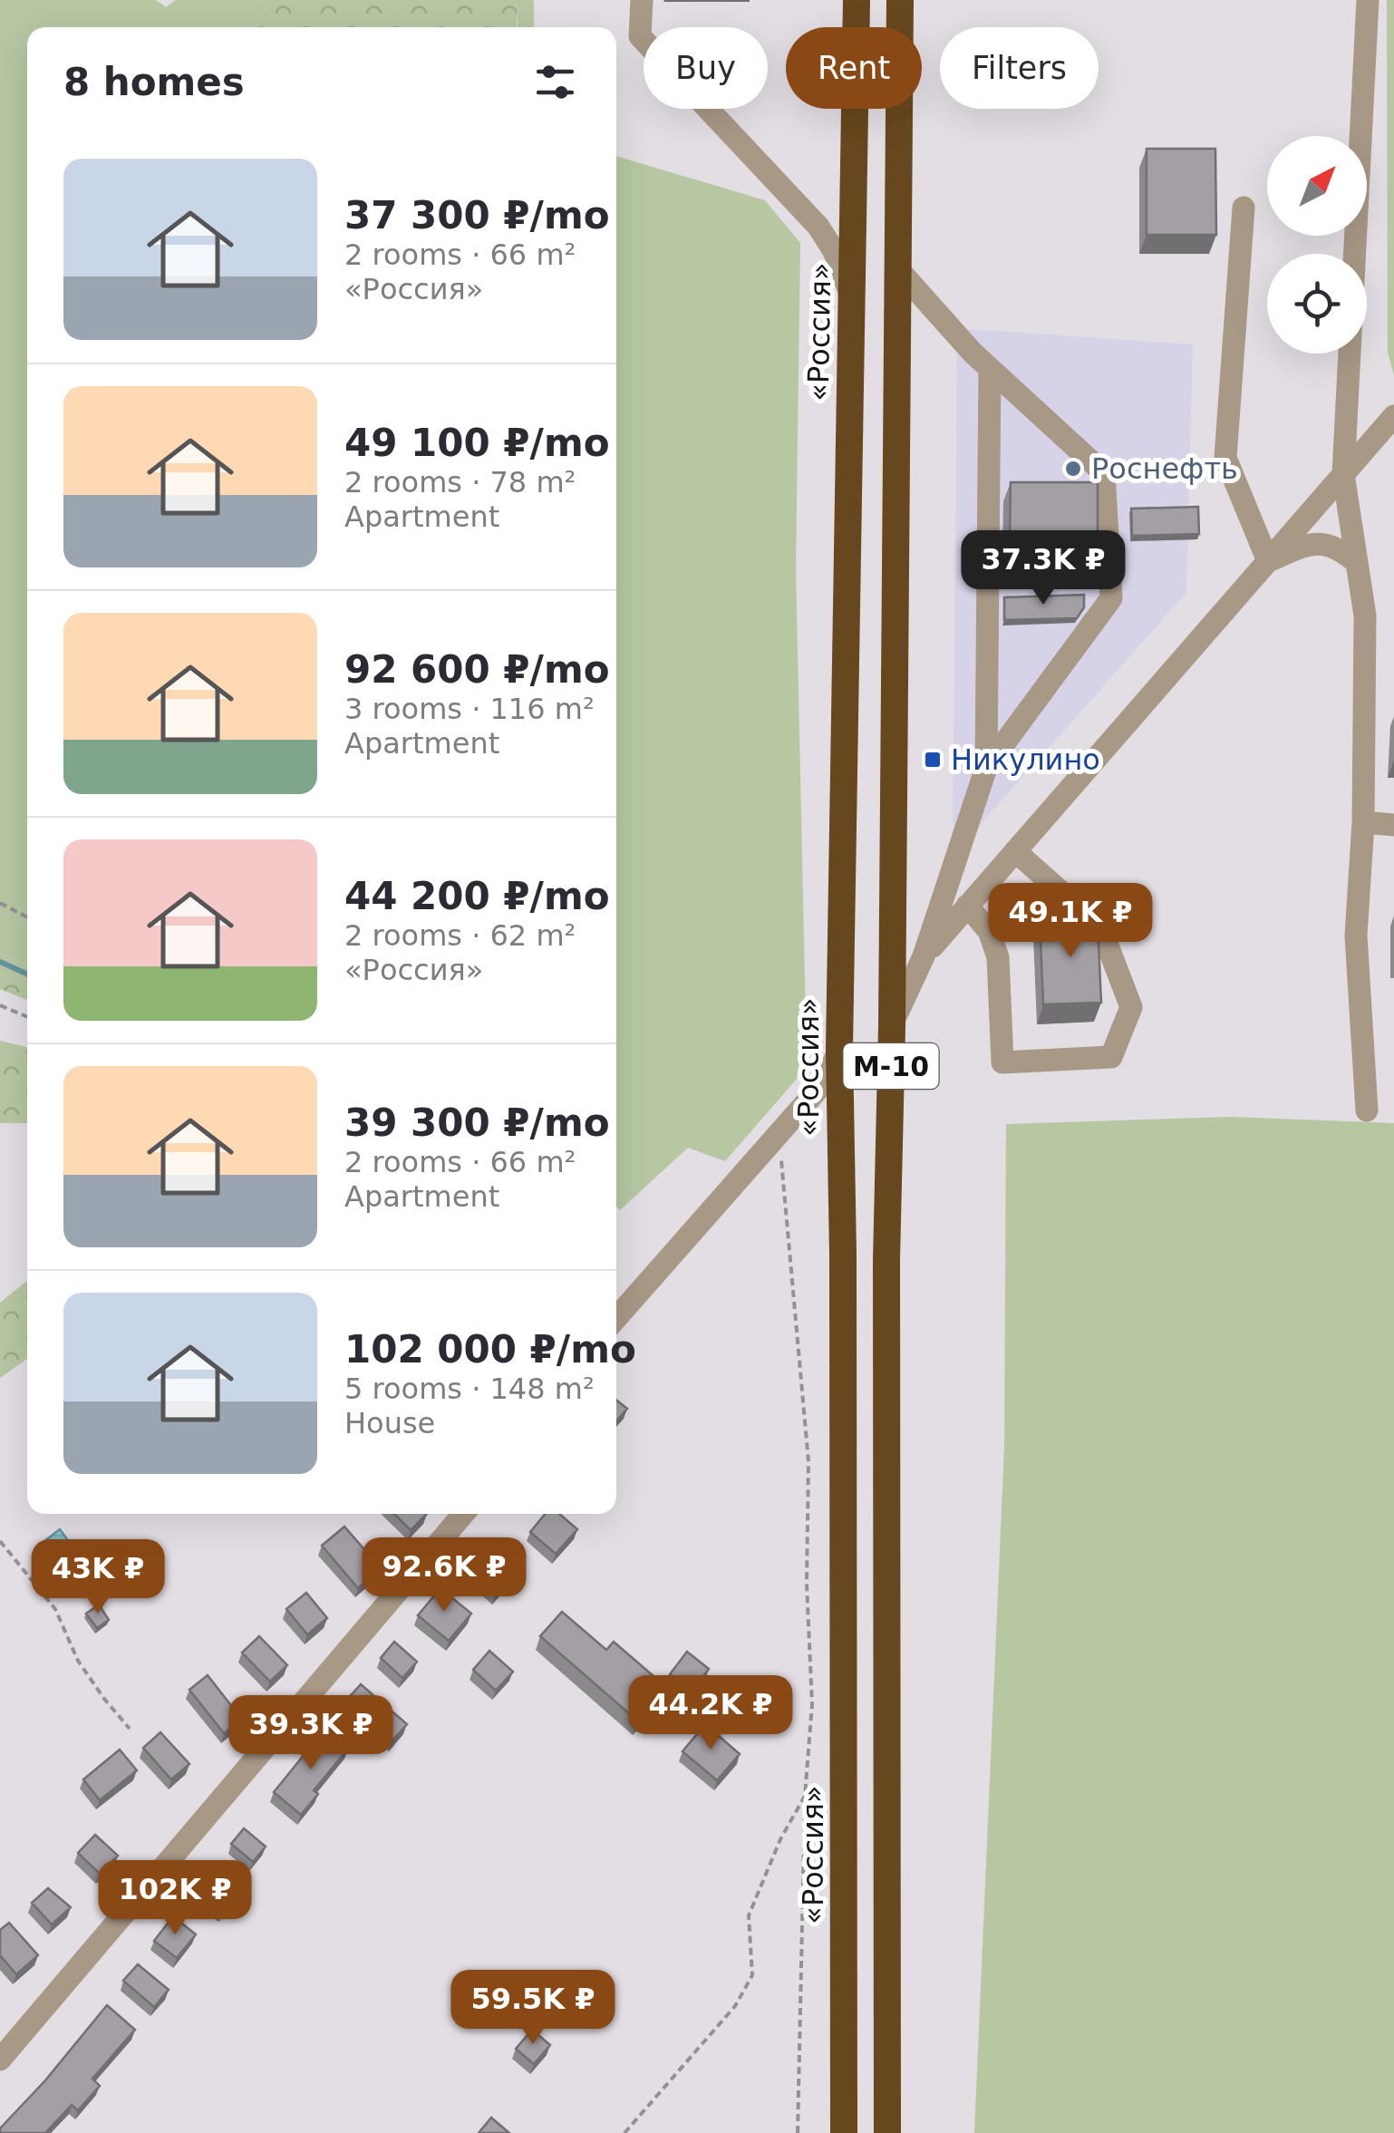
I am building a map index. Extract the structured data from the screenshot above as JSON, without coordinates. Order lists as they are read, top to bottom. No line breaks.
{"streets":{"highway":["«Россия»","М-10"]},"places":{"other":["Роснефть"],"transit":["Никулино"]},"north":"top right","page":{"chip":["Buy","Rent","Filters"],"heading":"8 homes","list":[{"name":"37 300 ₽/mo","note":"2 rooms · 66 m² · «Россия»"},{"name":"49 100 ₽/mo","note":"2 rooms · 78 m² · Apartment"},{"name":"92 600 ₽/mo","note":"3 rooms · 116 m² · Apartment"},{"name":"44 200 ₽/mo","note":"2 rooms · 62 m² · «Россия»"},{"name":"39 300 ₽/mo","note":"2 rooms · 66 m² · Apartment"},{"name":"102 000 ₽/mo","note":"5 rooms · 148 m² · House"}],"price":["37.3K ₽","49.1K ₽","92.6K ₽","43K ₽","44.2K ₽","39.3K ₽","102K ₽","59.5K ₽"]}}
